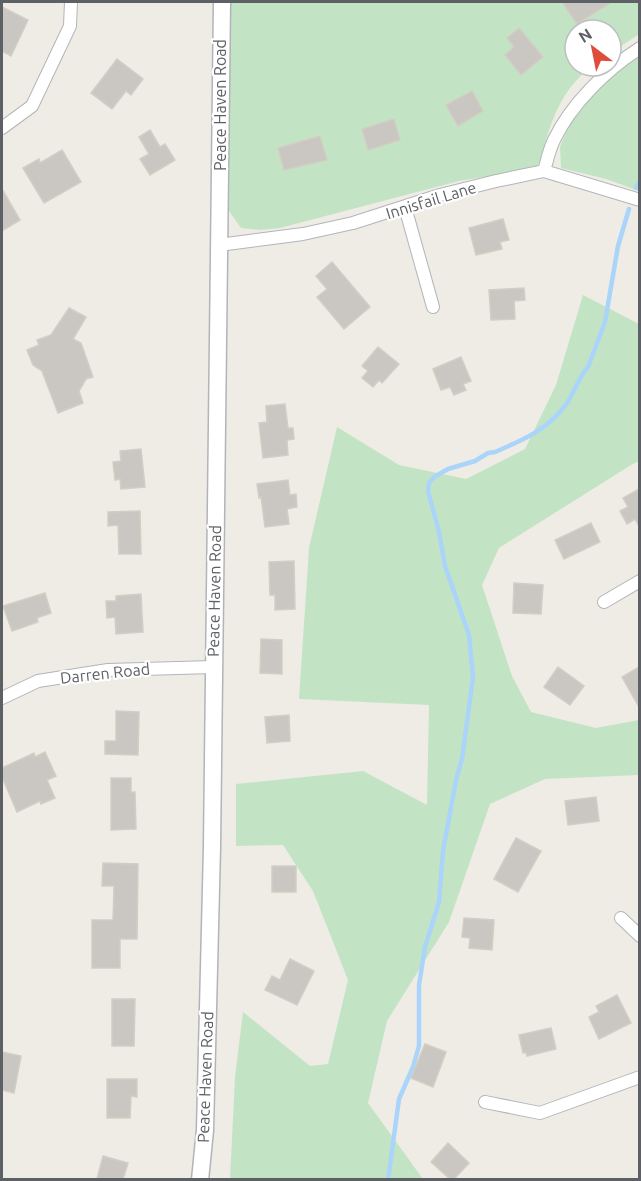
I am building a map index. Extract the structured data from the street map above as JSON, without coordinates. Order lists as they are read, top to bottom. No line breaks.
{"streets":{"main road":["Peace Haven Road"],"street":["Innisfail Lane","Darren Road"]},"crossings":[["Peace Haven Road","Innisfail Lane"],["Peace Haven Road","Darren Road"]],"north":"top left"}
